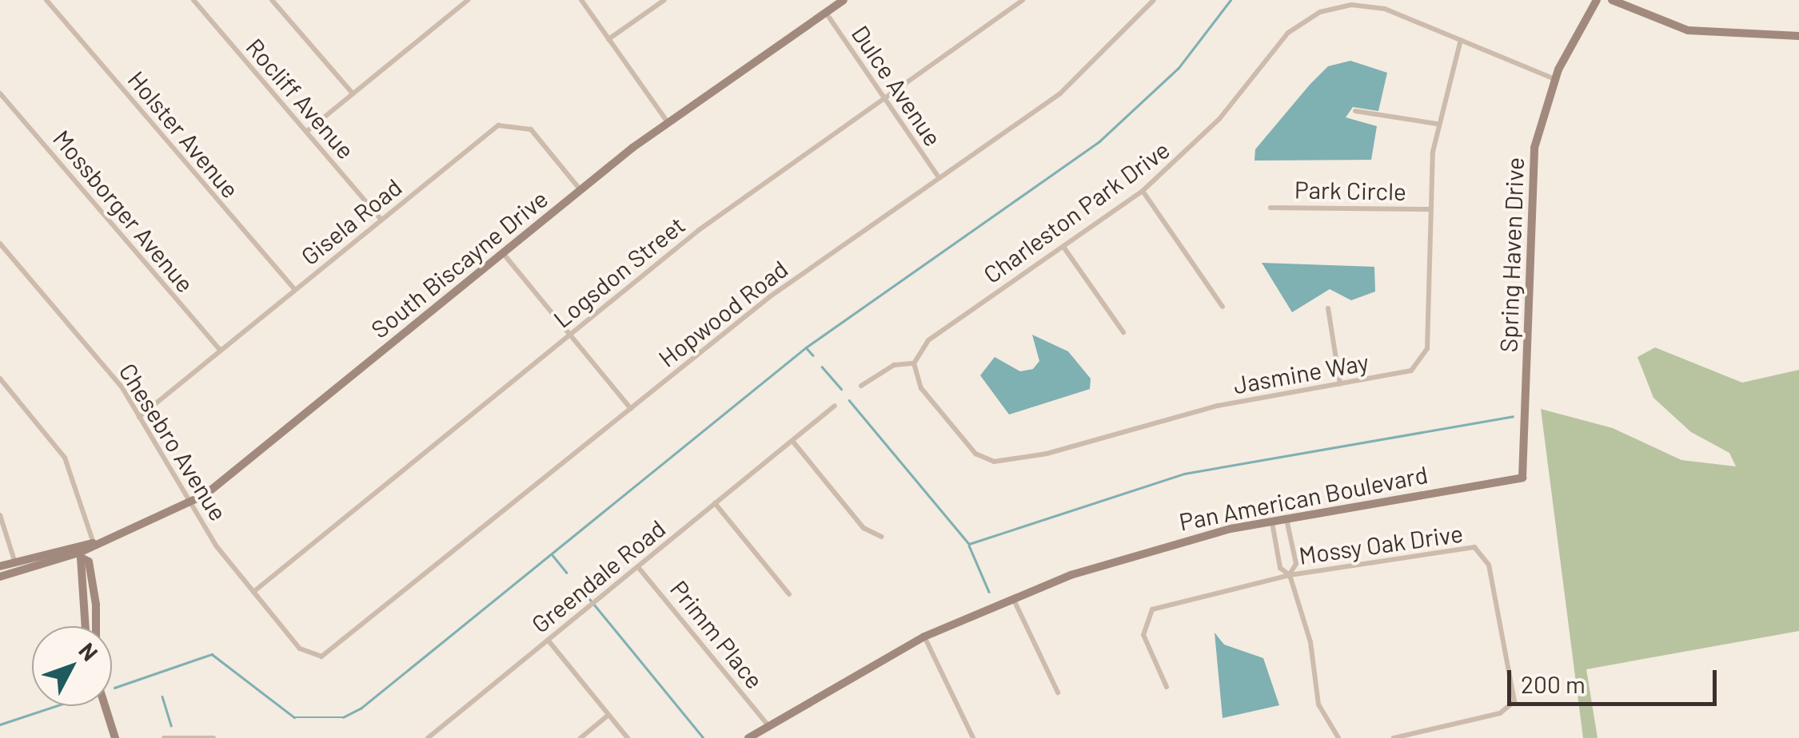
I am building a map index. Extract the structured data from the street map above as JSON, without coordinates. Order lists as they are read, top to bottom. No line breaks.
{"streets":{"street":["Dulce Avenue","Rocliff Avenue","Holster Avenue","Park Circle","Mossborger Avenue","Charleston Park Drive","Gisela Road","Spring Haven Drive","South Biscayne Drive","Logsdon Street","Hopwood Road","Jasmine Way","Chesebro Avenue","Pan American Boulevard","Mossy Oak Drive","Greendale Road","Primm Place"]},"crossings":[["Dulce Avenue","South Biscayne Drive"],["Dulce Avenue","Logsdon Street"],["Dulce Avenue","Hopwood Road"],["Rocliff Avenue","Gisela Road"],["Holster Avenue","Gisela Road"],["Park Circle","Jasmine Way"],["Mossborger Avenue","Gisela Road"],["Charleston Park Drive","Spring Haven Drive"],["Charleston Park Drive","Jasmine Way"],["Gisela Road","South Biscayne Drive"],["Gisela Road","Chesebro Avenue"],["Spring Haven Drive","Pan American Boulevard"],["South Biscayne Drive","Chesebro Avenue"],["Logsdon Street","Chesebro Avenue"],["Hopwood Road","Chesebro Avenue"],["Pan American Boulevard","Primm Place"],["Greendale Road","Primm Place"]],"scale_bar":"200 m","north":"top right"}
